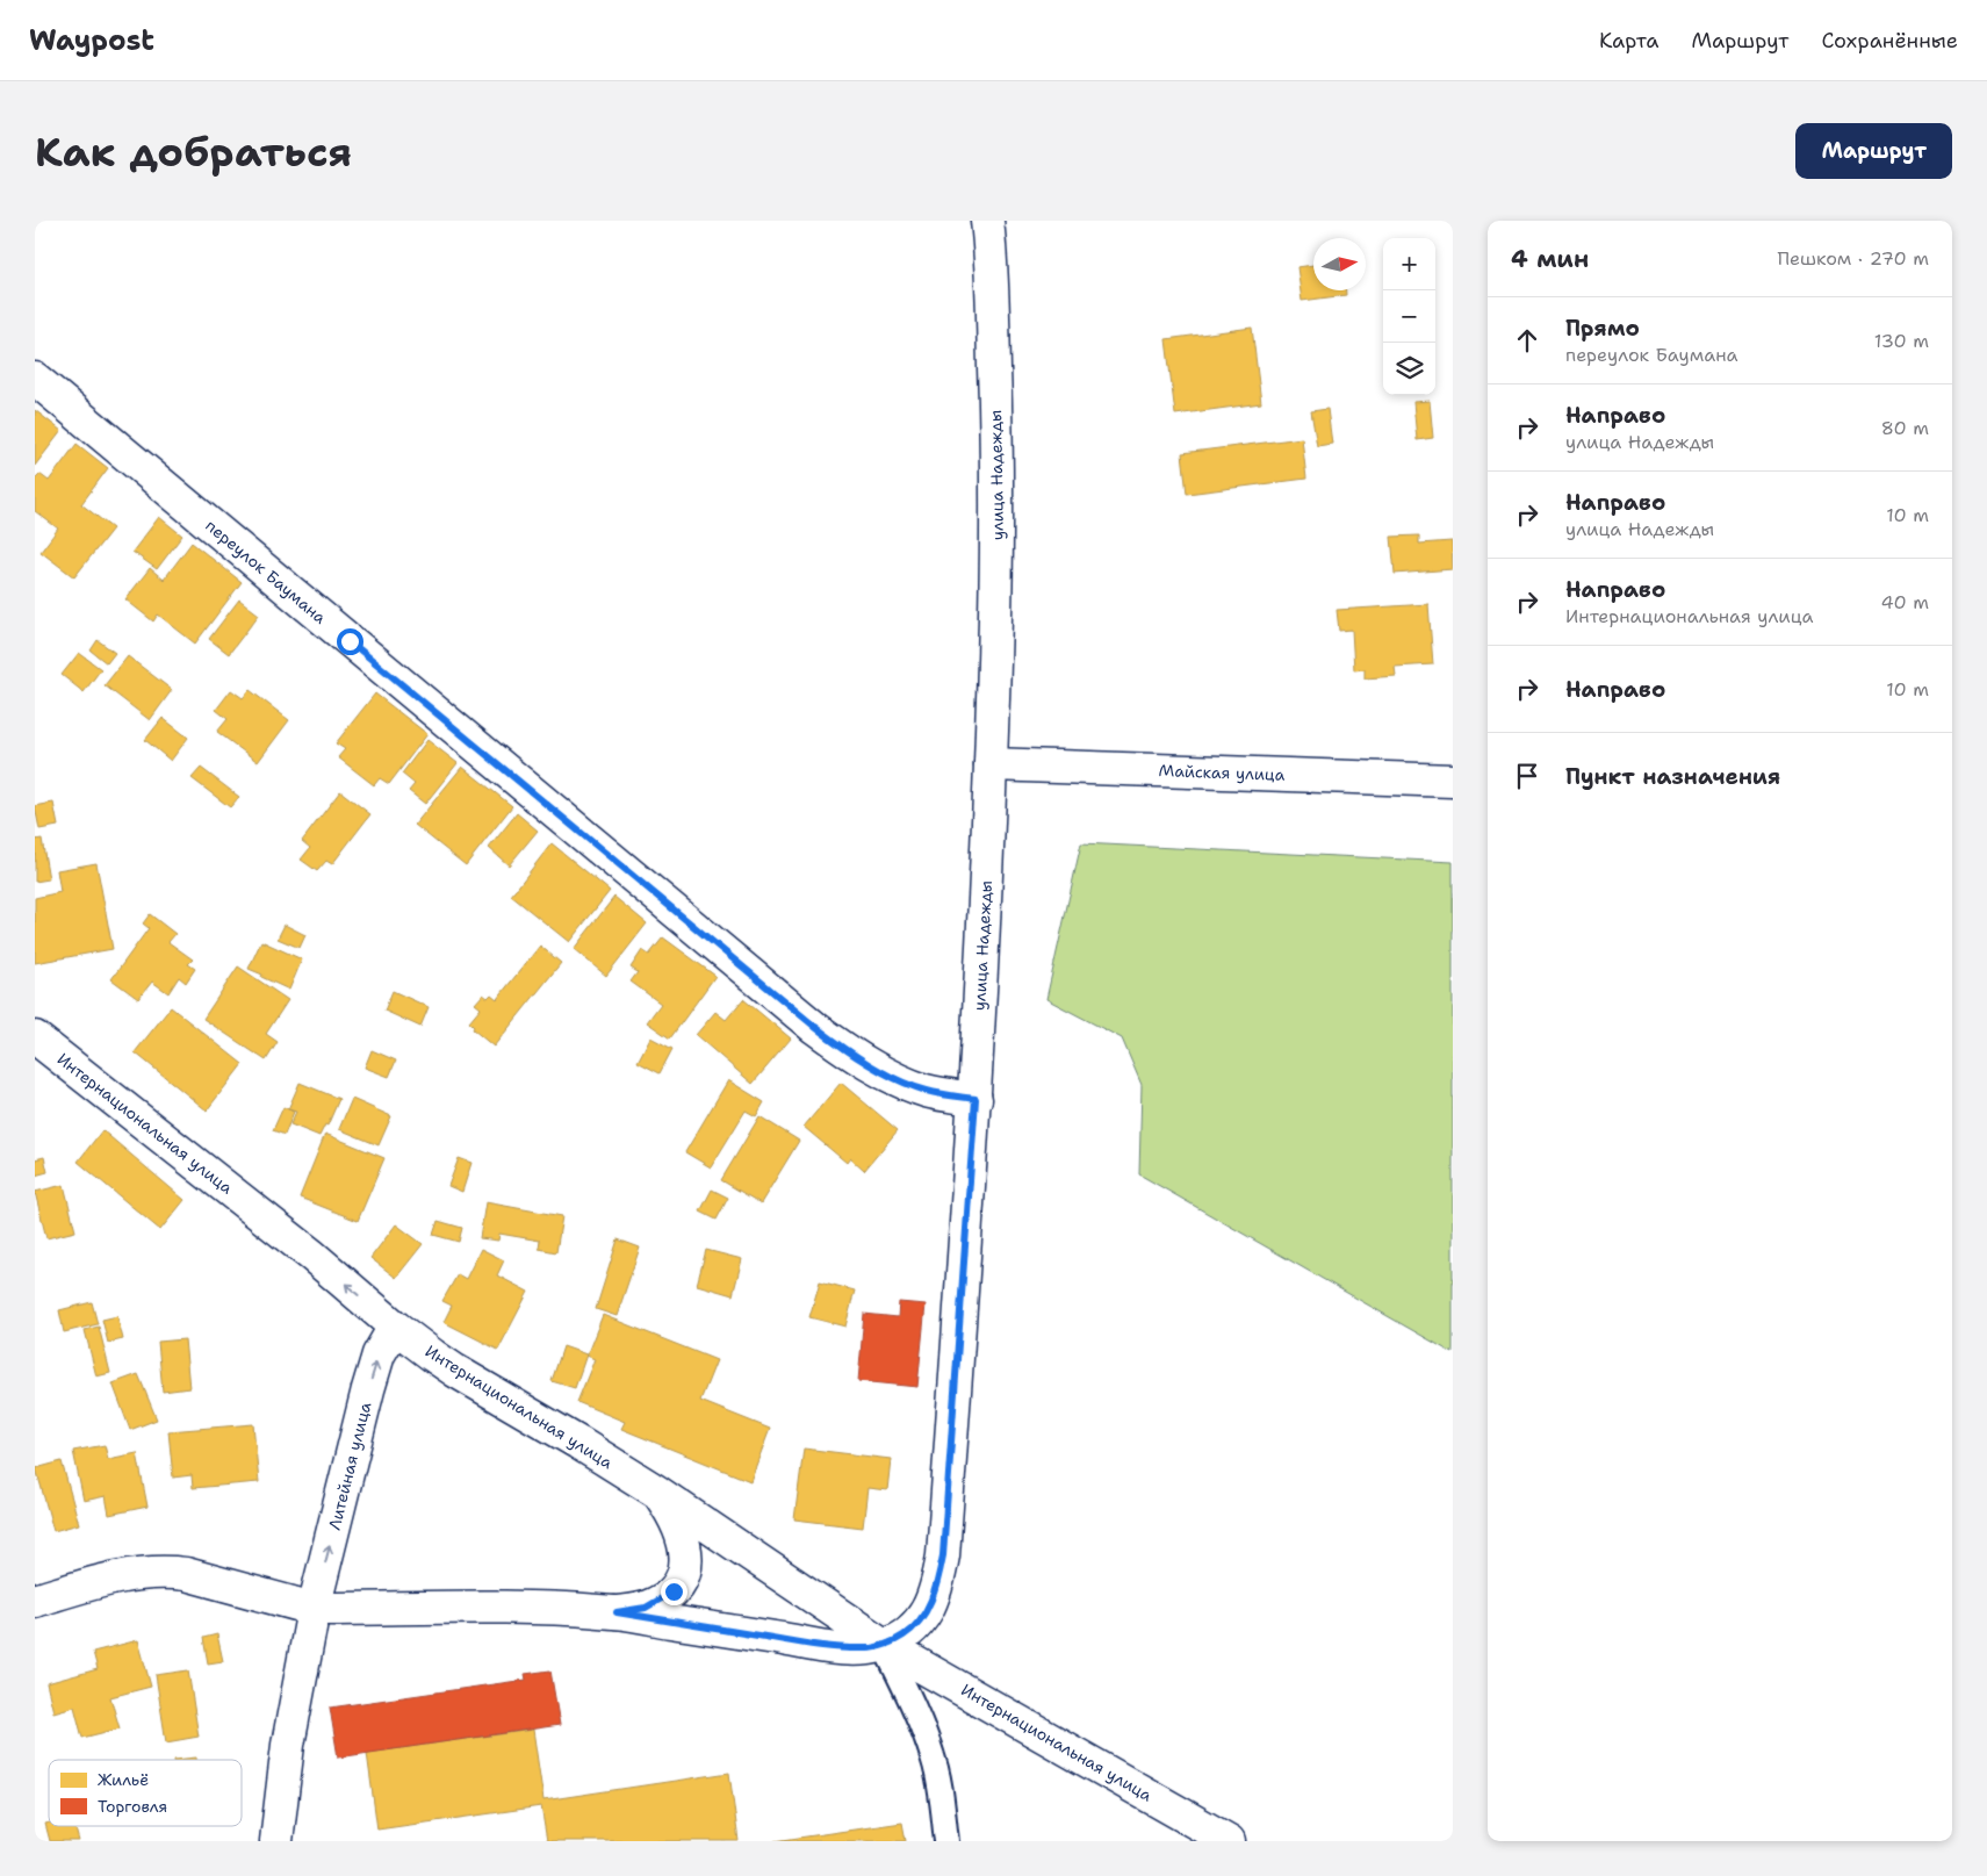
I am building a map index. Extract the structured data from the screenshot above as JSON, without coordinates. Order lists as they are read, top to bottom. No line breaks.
{"streets":{"street":["улица Надежды","переулок Баумана","Майская улица","Интернациональная улица","Литейная улица"]},"crossings":[["улица Надежды","переулок Баумана"],["улица Надежды","Майская улица"],["улица Надежды","Интернациональная улица"],["Интернациональная улица","Литейная улица"]],"one_way":["Литейная улица"],"legend":["Жильё","Торговля"],"north":"right","page":{"header":"Waypost","nav":["Карта","Маршрут","Сохранённые"],"buttons":"Маршрут","title":"Как добраться","heading":["4 мин","Пешком · 270 m"],"map_buttons":["+","−"],"list":[["Прямо","переулок Баумана","130 m"],["Направо","улица Надежды","80 m"],["Направо","улица Надежды","10 m"],["Направо","Интернациональная улица","40 m"],["Направо","10 m"],"Пункт назначения"]}}
